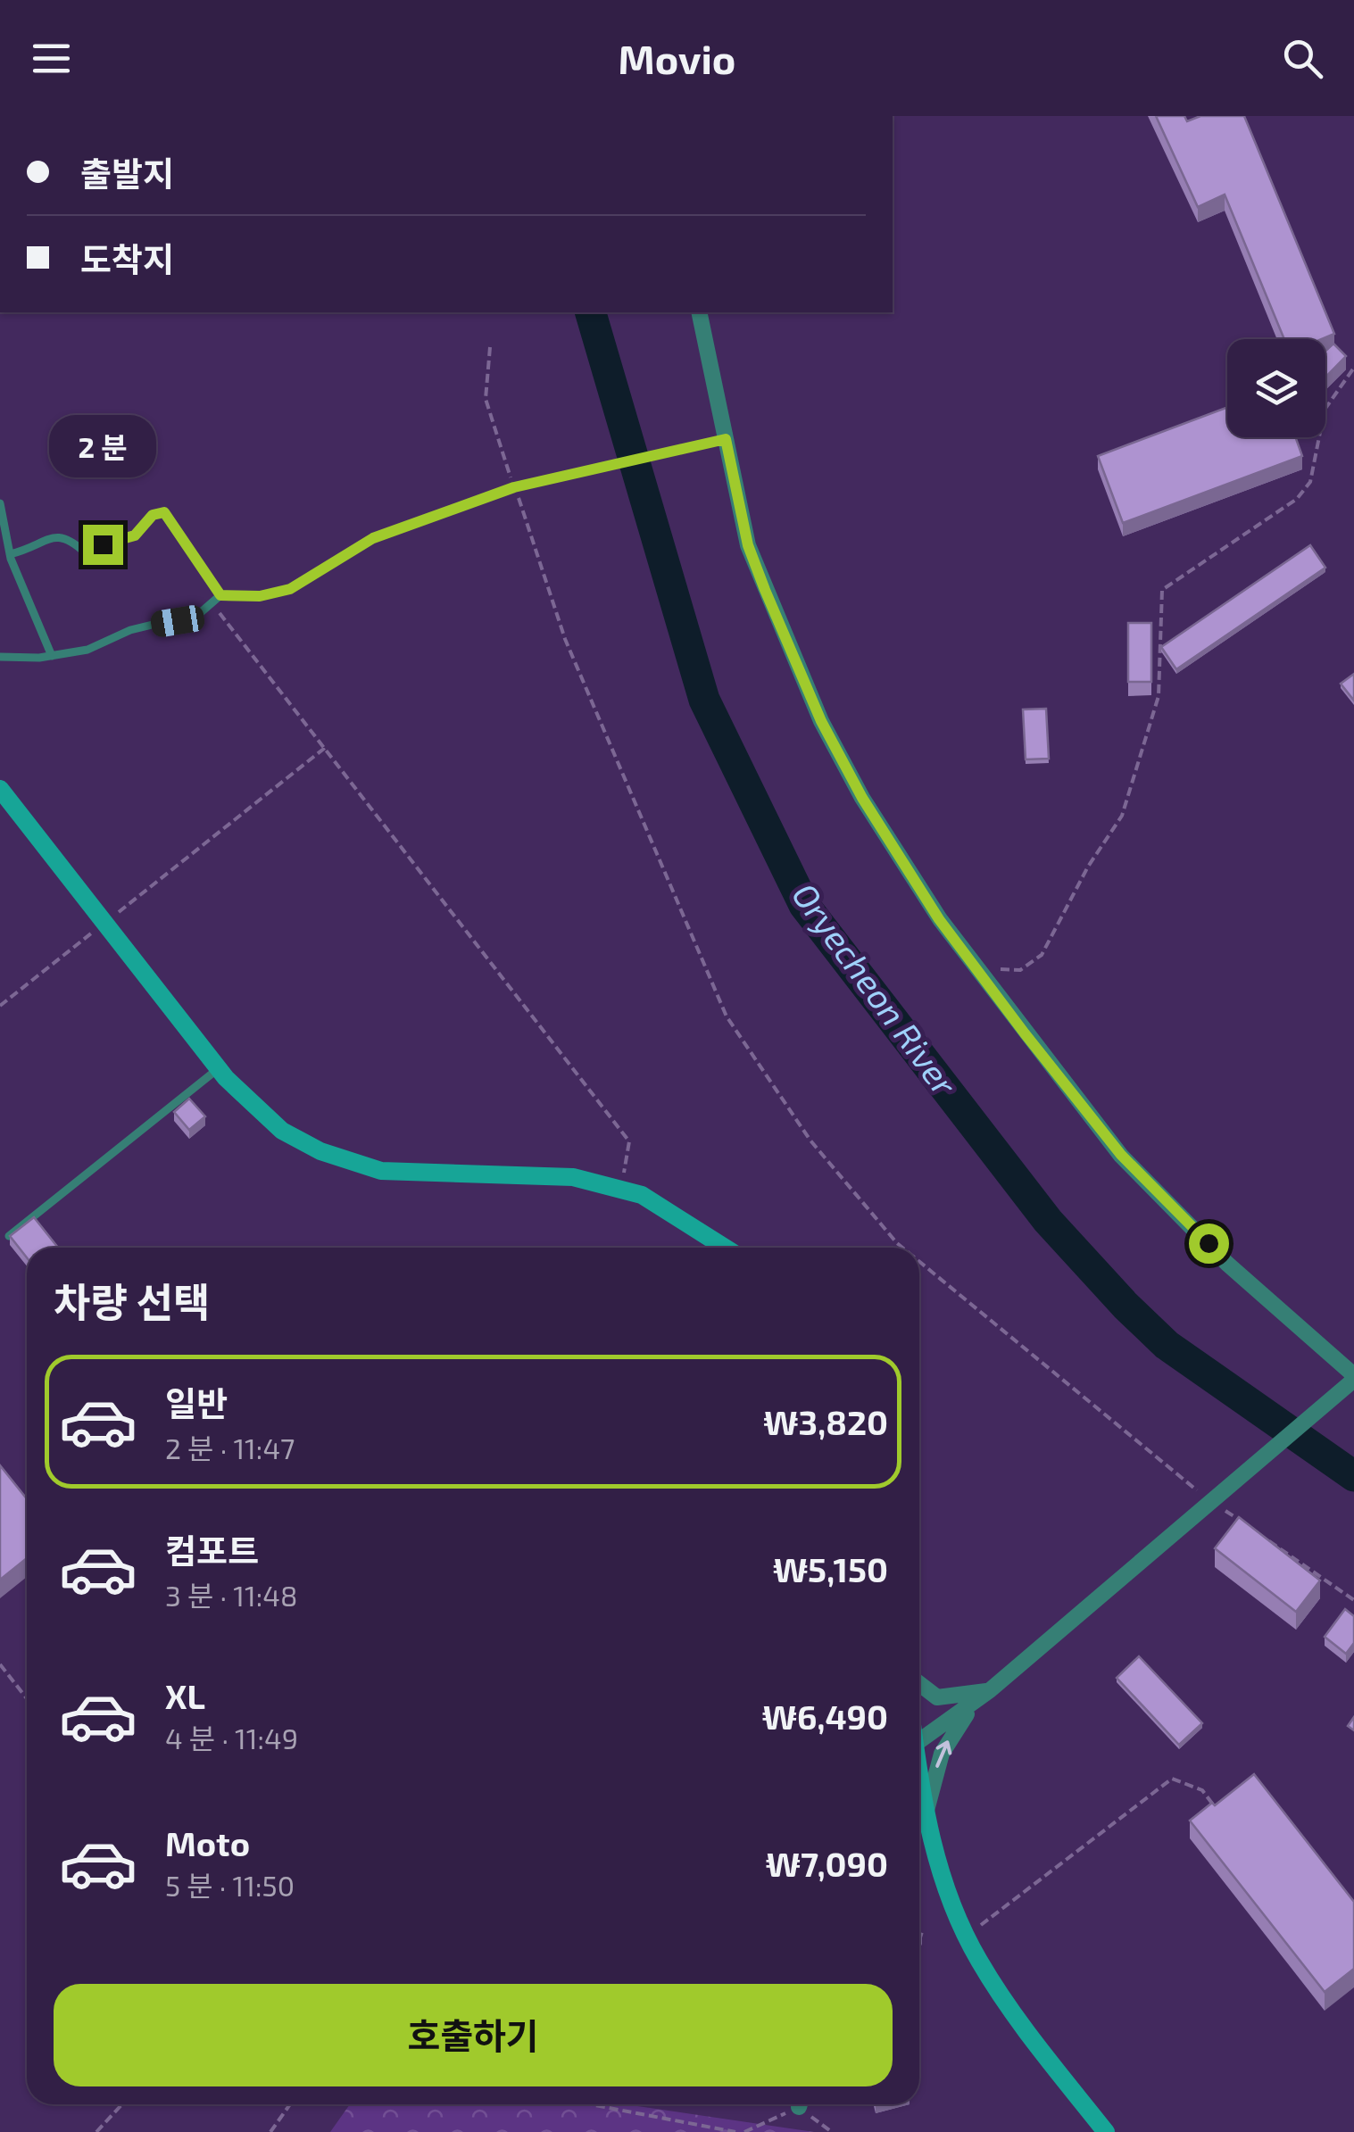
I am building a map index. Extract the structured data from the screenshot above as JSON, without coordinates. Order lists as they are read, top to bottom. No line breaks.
{"water":["Oryecheon River"],"page":{"header":"Movio","banner":["출발지","도착지"],"bubble":"2 분","heading":"차량 선택","list":[{"name":"일반","note":"2 분 · 11:47","value":"₩3,820"},{"name":"컴포트","note":"3 분 · 11:48","value":"₩5,150"},{"name":"XL","note":"4 분 · 11:49","value":"₩6,490"},{"name":"Moto","note":"5 분 · 11:50","value":"₩7,090"}],"buttons":"호출하기"}}
